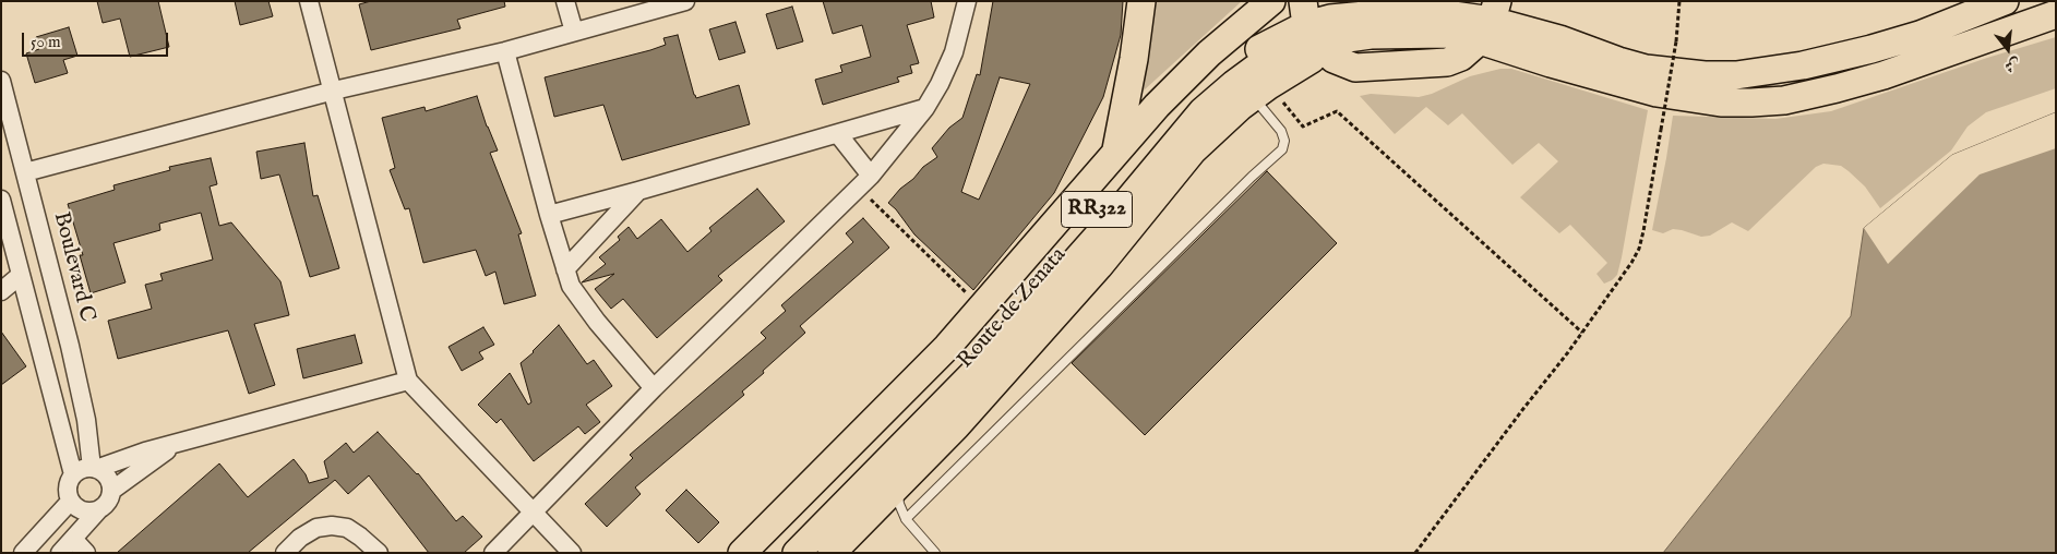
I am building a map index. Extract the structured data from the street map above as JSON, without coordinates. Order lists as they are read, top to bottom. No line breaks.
{"streets":{"main road":["RR322","Route de Zenata"],"street":["Boulevard C"]},"scale_bar":"50 m","north":"bottom"}
